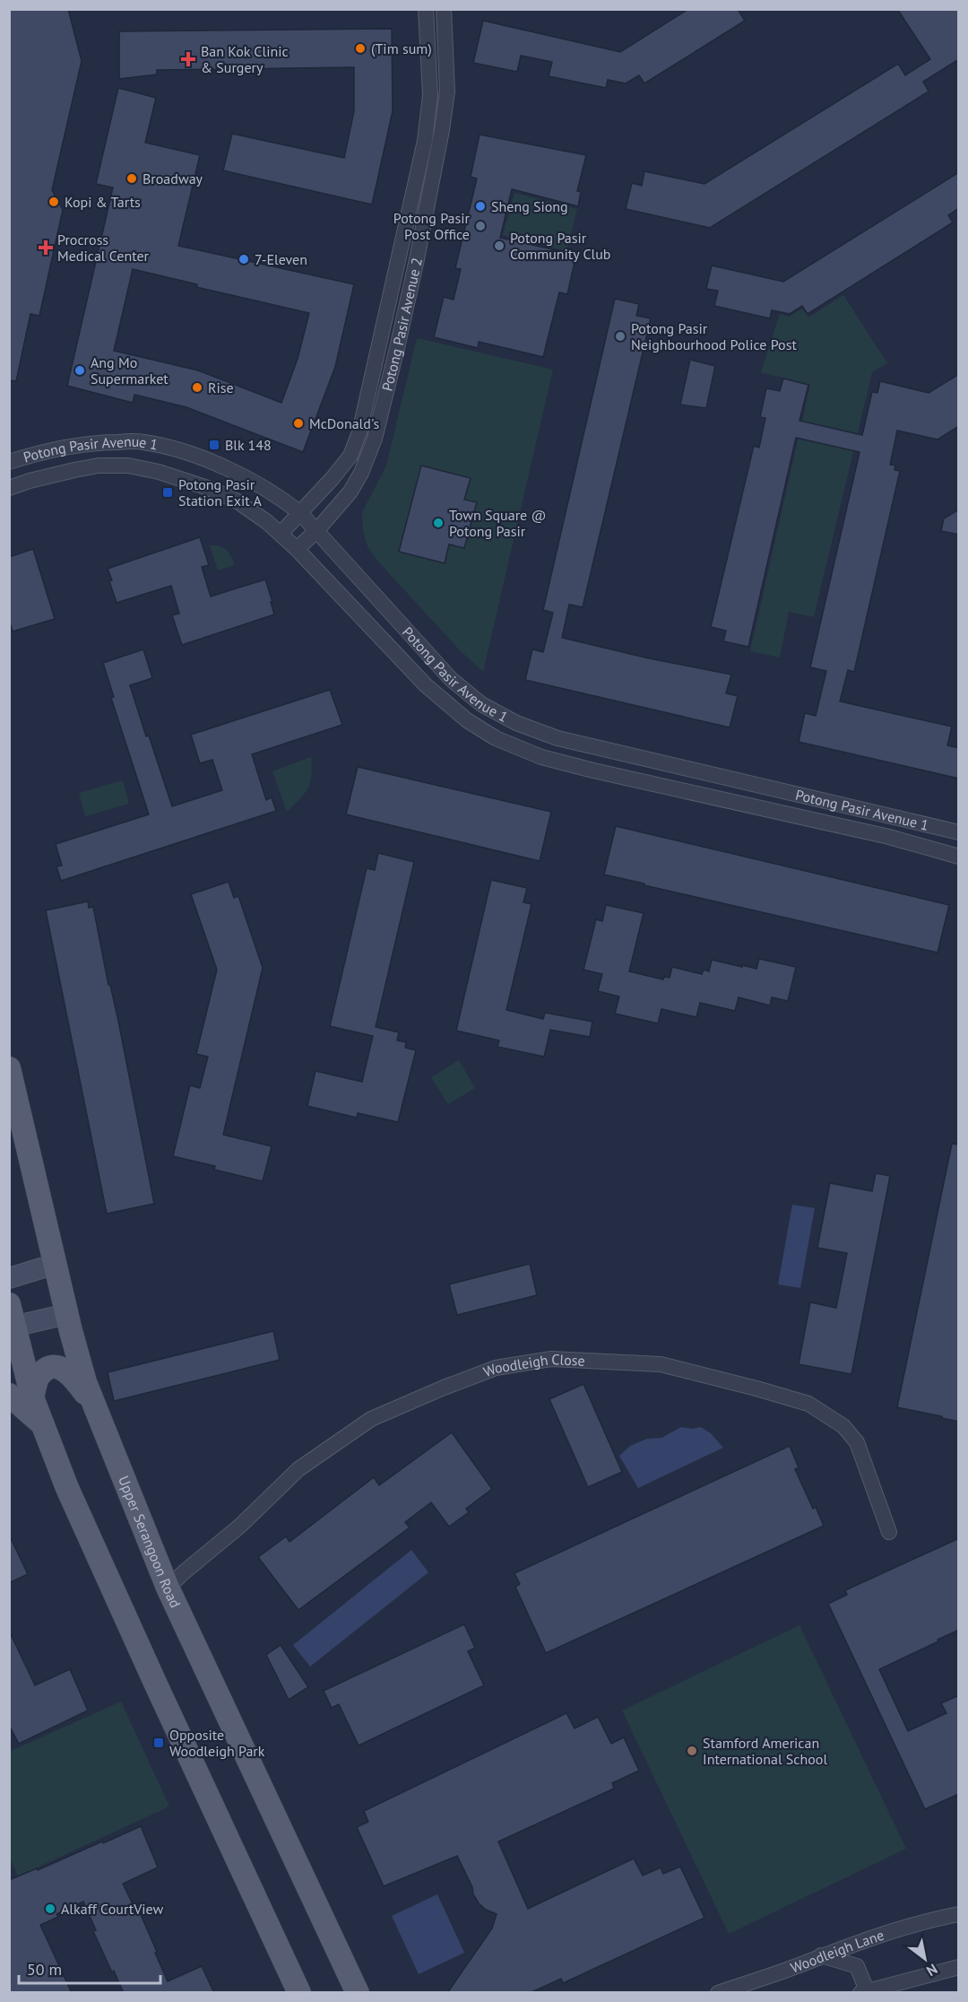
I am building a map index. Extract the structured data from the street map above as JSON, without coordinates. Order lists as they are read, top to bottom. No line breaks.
{"streets":{"main road":["Upper Serangoon Road"],"street":["Potong Pasir Avenue 2","Potong Pasir Avenue 1","Woodleigh Close","Woodleigh Lane"]},"crossings":[["Potong Pasir Avenue 2","Potong Pasir Avenue 1"],["Woodleigh Close","Upper Serangoon Road"]],"places":{"other":["(Tim sum)","Broadway","Kopi & Tarts","Sheng Siong","Potong Pasir Post Office","Potong Pasir Community Club","7-Eleven","Potong Pasir Neighbourhood Police Post","Ang Mo Supermarket","Rise","McDonald's","Town Square @ Potong Pasir","Stamford American International School","Alkaff CourtView"],"health":["Ban Kok Clinic & Surgery","Procross Medical Center"],"transit":["Blk 148","Potong Pasir Station Exit A","Opposite Woodleigh Park"]},"scale_bar":"50 m","north":"bottom right"}
